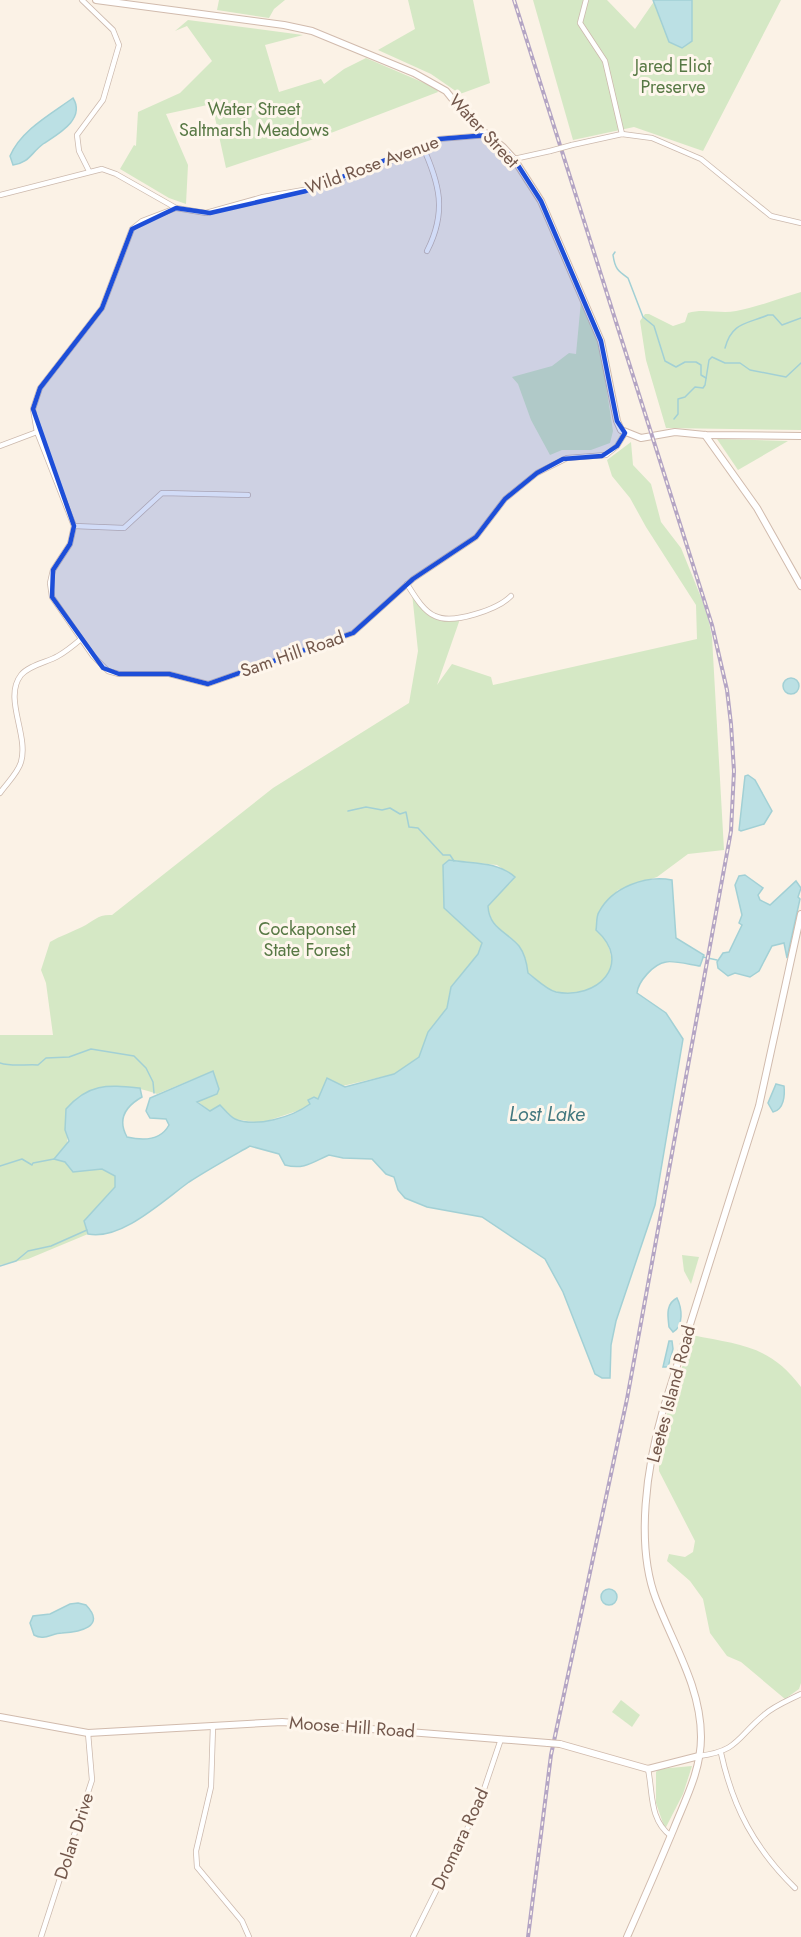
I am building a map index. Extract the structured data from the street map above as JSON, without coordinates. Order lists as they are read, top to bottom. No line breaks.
{"streets":{"main road":["Water Street","Leetes Island Road","Moose Hill Road"],"street":["Wild Rose Avenue","Sam Hill Road","Dolan Drive","Dromara Road"]},"crossings":[["Water Street","Wild Rose Avenue"],["Water Street","Sam Hill Road"],["Moose Hill Road","Dolan Drive"],["Moose Hill Road","Dromara Road"]],"water":["Lost Lake"],"parks":["Jared Eliot Preserve","Water Street Saltmarsh Meadows","Cockaponset State Forest"]}
